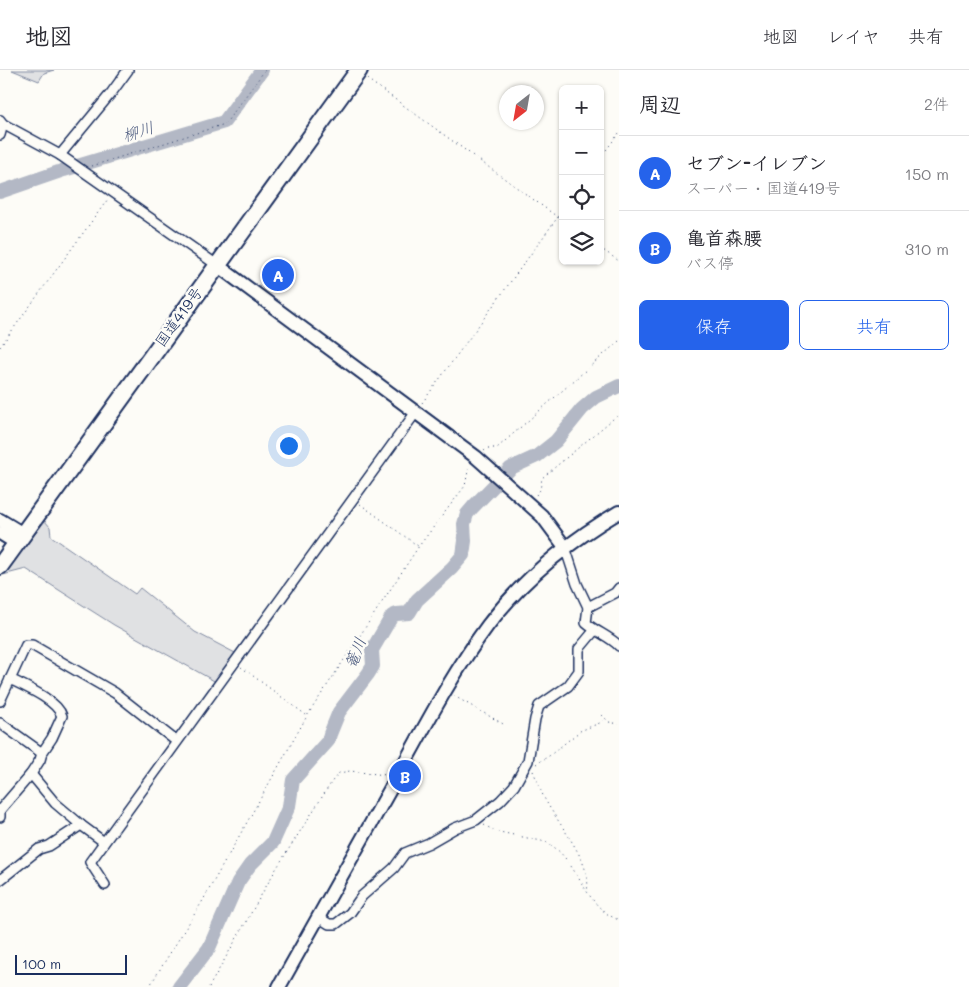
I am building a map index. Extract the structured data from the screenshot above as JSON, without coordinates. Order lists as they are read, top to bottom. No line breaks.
{"streets":{"highway":["国道419号"]},"water":["柳川","篭川"],"scale_bar":"100 m","north":"bottom left","page":{"header":"地図","nav":["地図","レイヤ","共有"],"heading":["周辺","2件"],"map_buttons":["+","−"],"list":[{"mark":"A","name":"セブン-イレブン","note":"スーパー · 国道419号","value":"150 m"},{"mark":"B","name":"亀首森腰","note":"バス停","value":"310 m"}],"pins":["A","B"],"buttons":["保存","共有"],"scale":"100 m"}}
